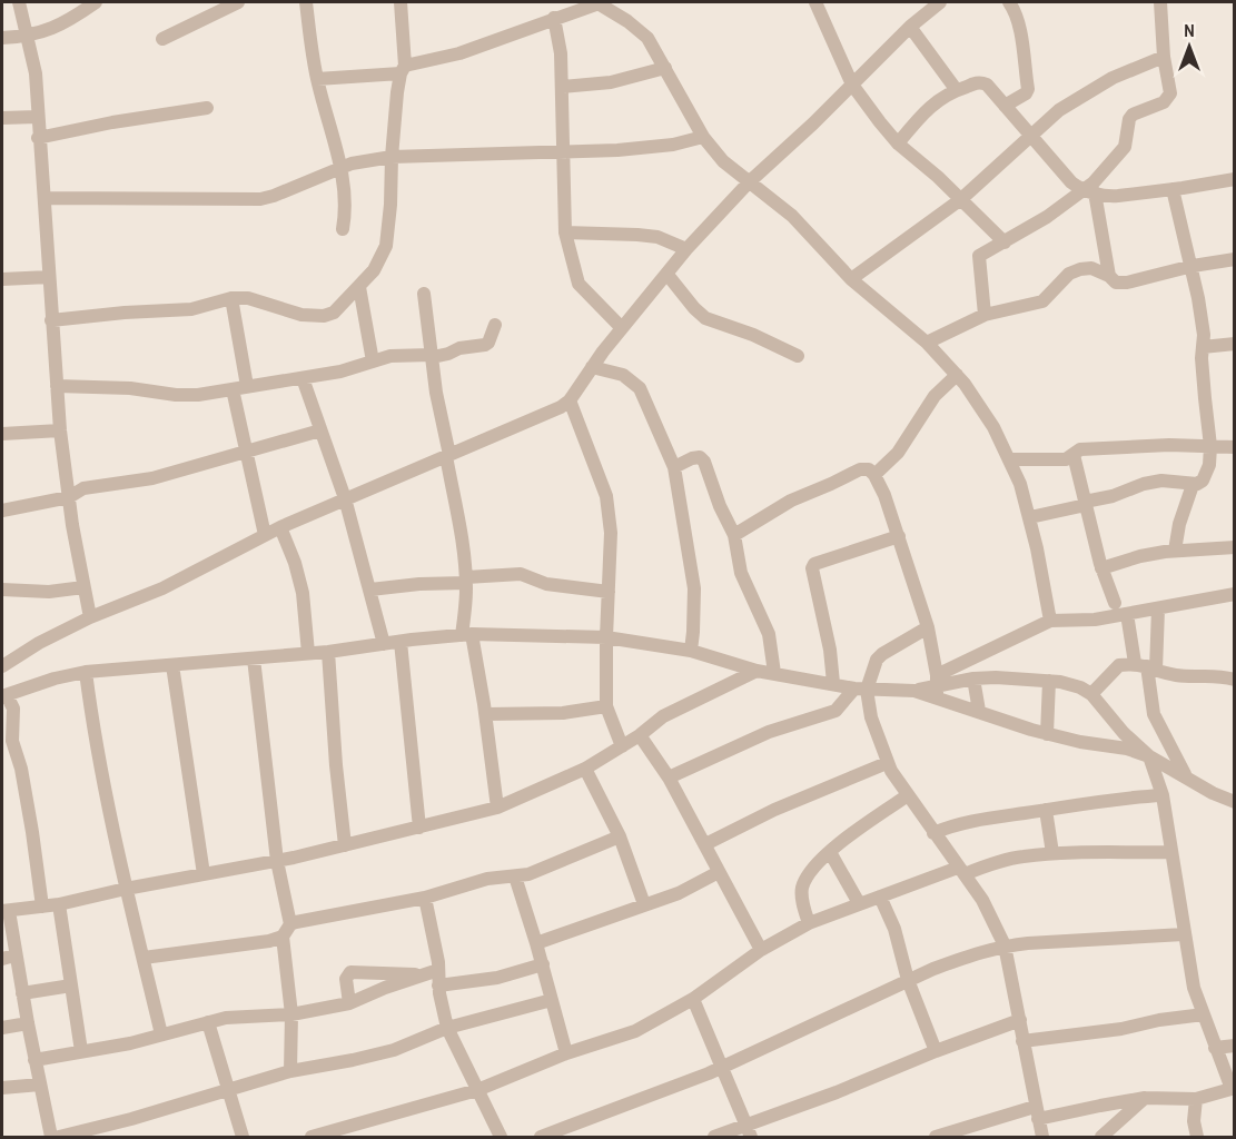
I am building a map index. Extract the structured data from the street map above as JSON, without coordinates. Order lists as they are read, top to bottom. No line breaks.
{"north":"top"}
